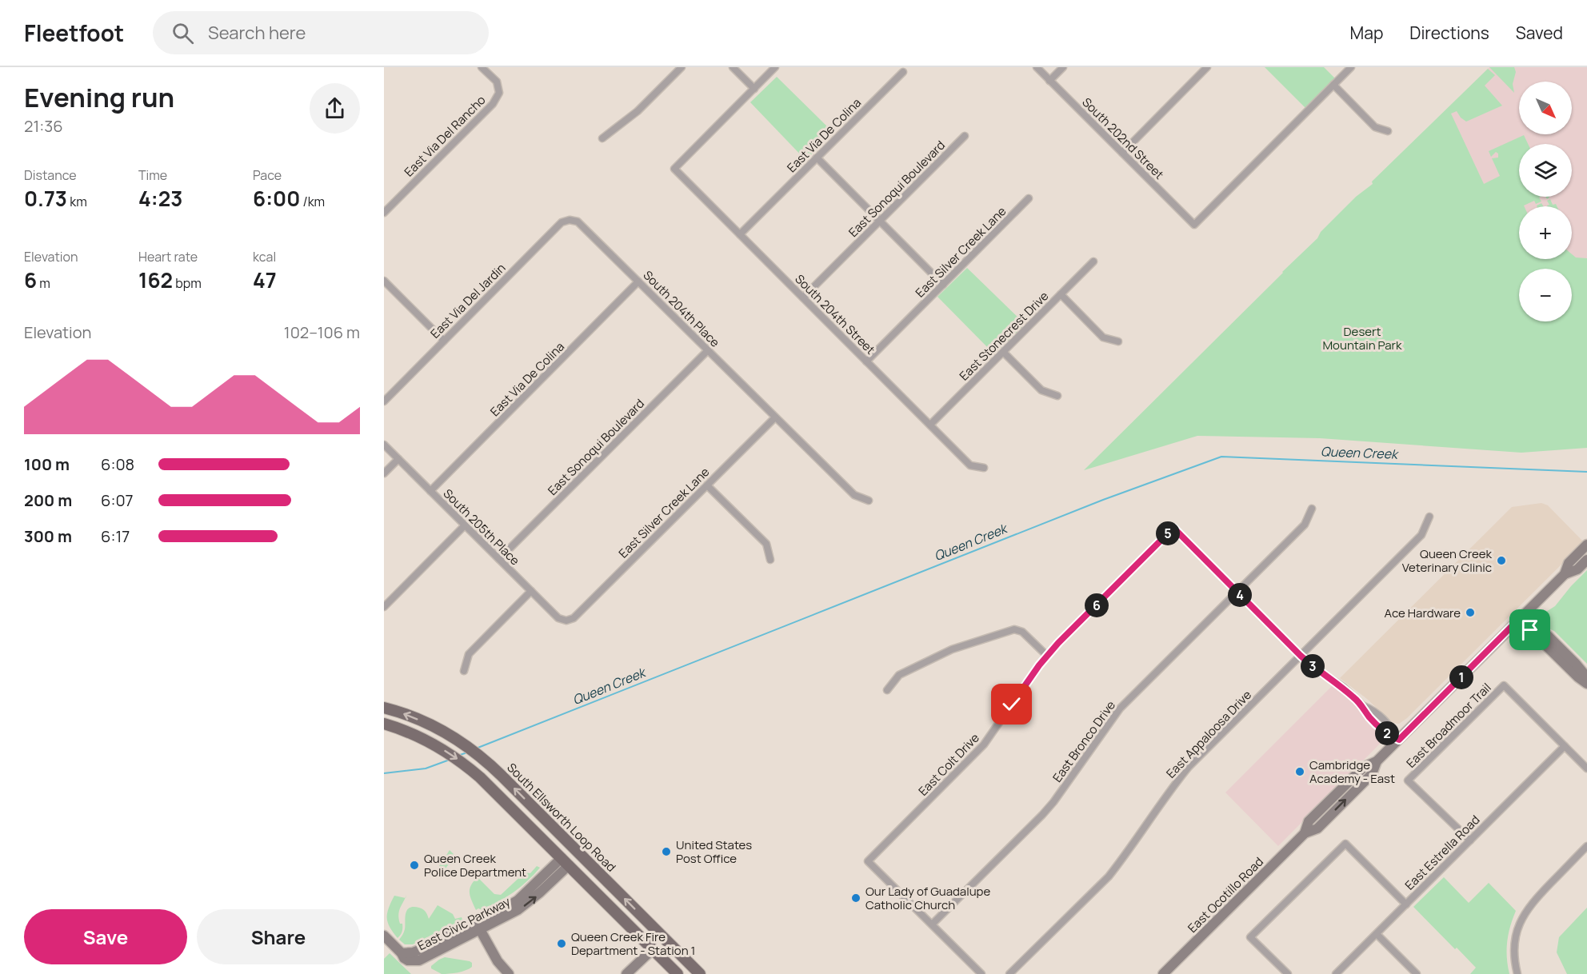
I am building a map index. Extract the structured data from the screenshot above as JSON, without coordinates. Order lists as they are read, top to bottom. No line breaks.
{"streets":{"main road":["South Ellsworth Loop Road","East Ocotillo Road","East Civic Parkway"],"street":["East Via De Colina","East Via Del Rancho","South 202nd Street","East Sonoqui Boulevard","East Silver Creek Lane","East Via Del Jardin","South 204th Place","South 204th Street","East Stonecrest Drive","South 205th Place","East Broadmoor Trail","East Appaloosa Drive","East Bronco Drive","East Colt Drive","East Estrella Road"]},"crossings":[["East Via De Colina","South 204th Place"],["East Via De Colina","South 204th Street"],["East Via De Colina","South 205th Place"],["East Sonoqui Boulevard","South 204th Place"],["East Sonoqui Boulevard","South 204th Street"],["East Sonoqui Boulevard","South 205th Place"],["East Silver Creek Lane","South 204th Place"],["East Silver Creek Lane","South 204th Street"],["East Silver Creek Lane","South 205th Place"],["East Via Del Jardin","South 204th Place"],["South 204th Street","East Stonecrest Drive"],["East Broadmoor Trail","East Estrella Road"],["East Bronco Drive","East Colt Drive"]],"water":["Queen Creek"],"parks":["Desert Mountain Park"],"places":["Queen Creek Veterinary Clinic","Ace Hardware","Cambridge Academy - East","United States Post Office","Queen Creek Police Department","Our Lady of Guadalupe Catholic Church","Queen Creek Fire Department - Station 1"],"north":"bottom right","page":{"header":"Fleetfoot","search":"Search here","nav":["Map","Directions","Saved"],"heading":["Evening run","21:36"],"map_buttons":["+","−"],"stats":[["Distance","0.73 km"],["Time","4:23"],["Pace","6:00 /km"],["Elevation","6 m"],["Heart rate","162 bpm"],["kcal","47"]],"chart":["Elevation","102–106 m"],"list":[{"name":"100 m","note":"6:08"},{"name":"200 m","note":"6:07"},{"name":"300 m","note":"6:17"}],"pins":["5","4","6","3","1","2"],"buttons":["Save","Share"]}}
